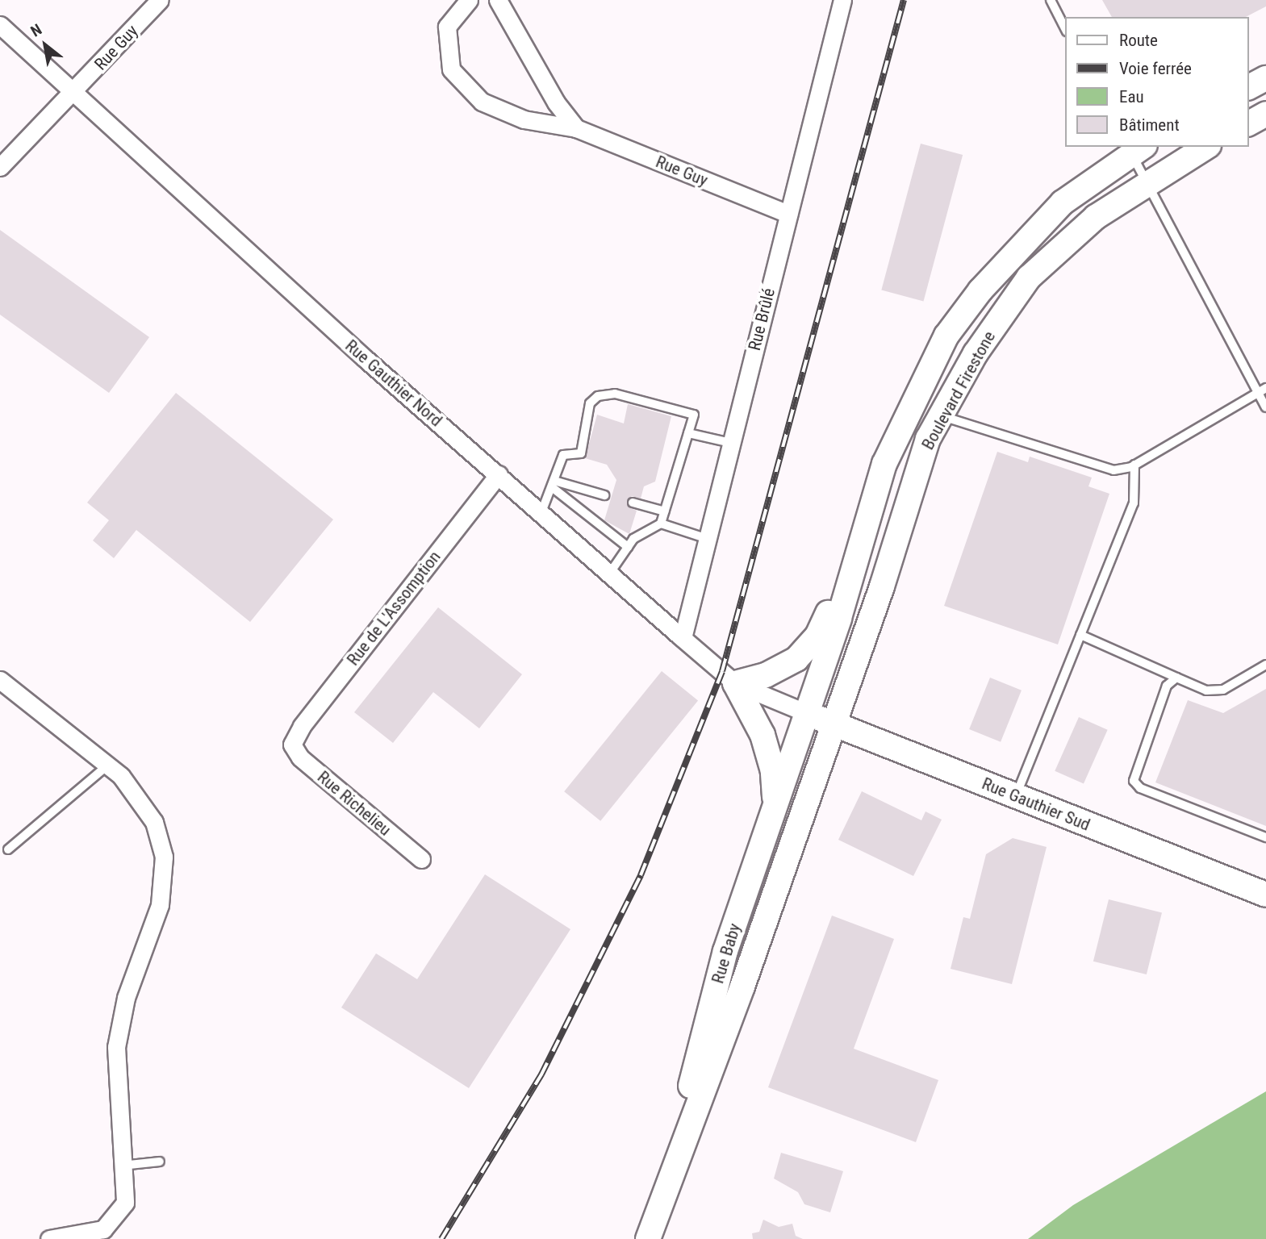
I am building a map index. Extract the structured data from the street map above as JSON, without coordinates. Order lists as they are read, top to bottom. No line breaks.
{"streets":{"main road":["Boulevard Firestone","Rue Gauthier Sud","Rue Baby"],"street":["Rue Guy","Rue Brûlé","Rue Gauthier Nord","Rue de L'Assomption","Rue Richelieu"]},"crossings":[["Rue Guy","Rue Brûlé"],["Rue Guy","Rue Gauthier Nord"],["Rue Brûlé","Rue Gauthier Nord"],["Rue Gauthier Nord","Boulevard Firestone"],["Rue Gauthier Nord","Rue de L'Assomption"],["Rue Gauthier Nord","Rue Gauthier Sud"],["Rue Gauthier Nord","Rue Baby"],["Boulevard Firestone","Rue Gauthier Sud"],["Boulevard Firestone","Rue Baby"],["Rue de L'Assomption","Rue Richelieu"],["Rue Gauthier Sud","Rue Baby"]],"legend":["Route","Voie ferrée","Eau","Bâtiment"],"north":"top left"}
